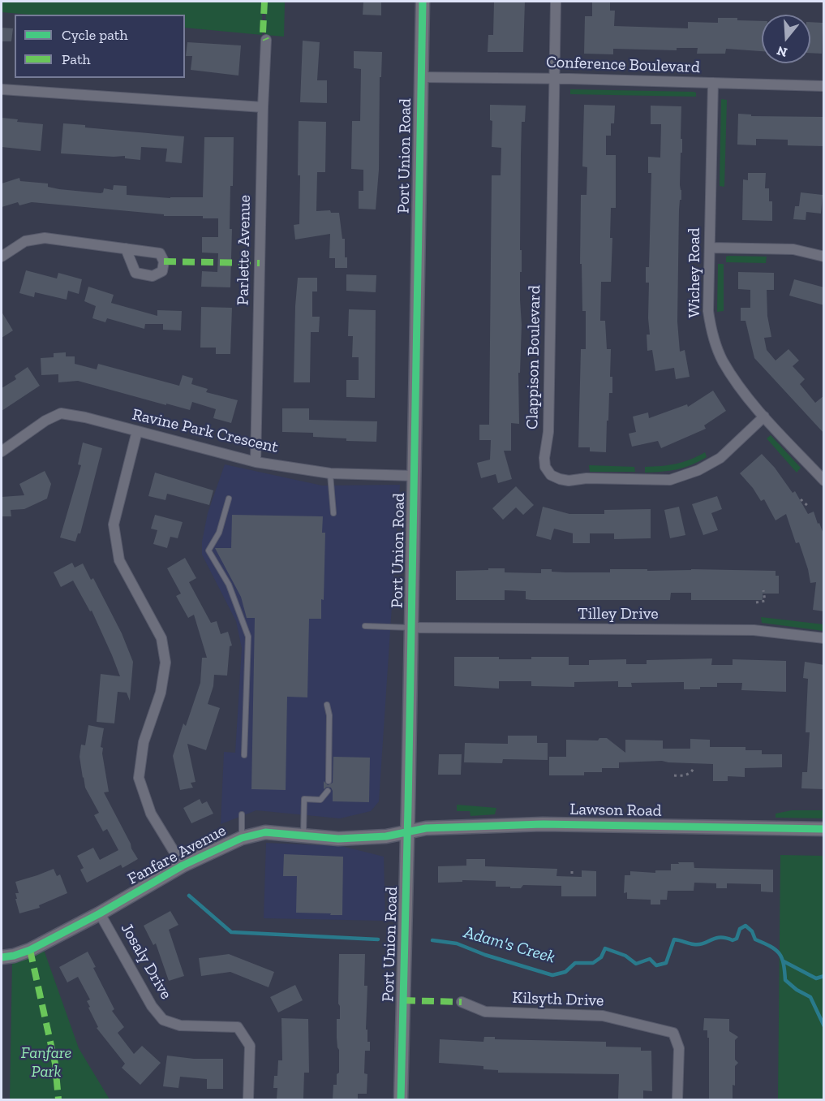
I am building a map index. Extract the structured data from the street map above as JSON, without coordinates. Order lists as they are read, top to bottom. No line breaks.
{"streets":{"main road":["Port Union Road","Lawson Road","Fanfare Avenue"],"street":["Conference Boulevard","Parlette Avenue","Wichey Road","Clappison Boulevard","Ravine Park Crescent","Tilley Drive","Josaly Drive","Kilsyth Drive"]},"crossings":[["Conference Boulevard","Port Union Road"],["Conference Boulevard","Wichey Road"],["Conference Boulevard","Clappison Boulevard"],["Port Union Road","Ravine Park Crescent"],["Port Union Road","Tilley Drive"],["Port Union Road","Lawson Road"],["Port Union Road","Fanfare Avenue"],["Parlette Avenue","Ravine Park Crescent"],["Wichey Road","Clappison Boulevard"],["Lawson Road","Fanfare Avenue"],["Fanfare Avenue","Josaly Drive"]],"water":["Adam's Creek"],"parks":["Fanfare Park"],"legend":["Cycle path","Path"],"north":"bottom"}
